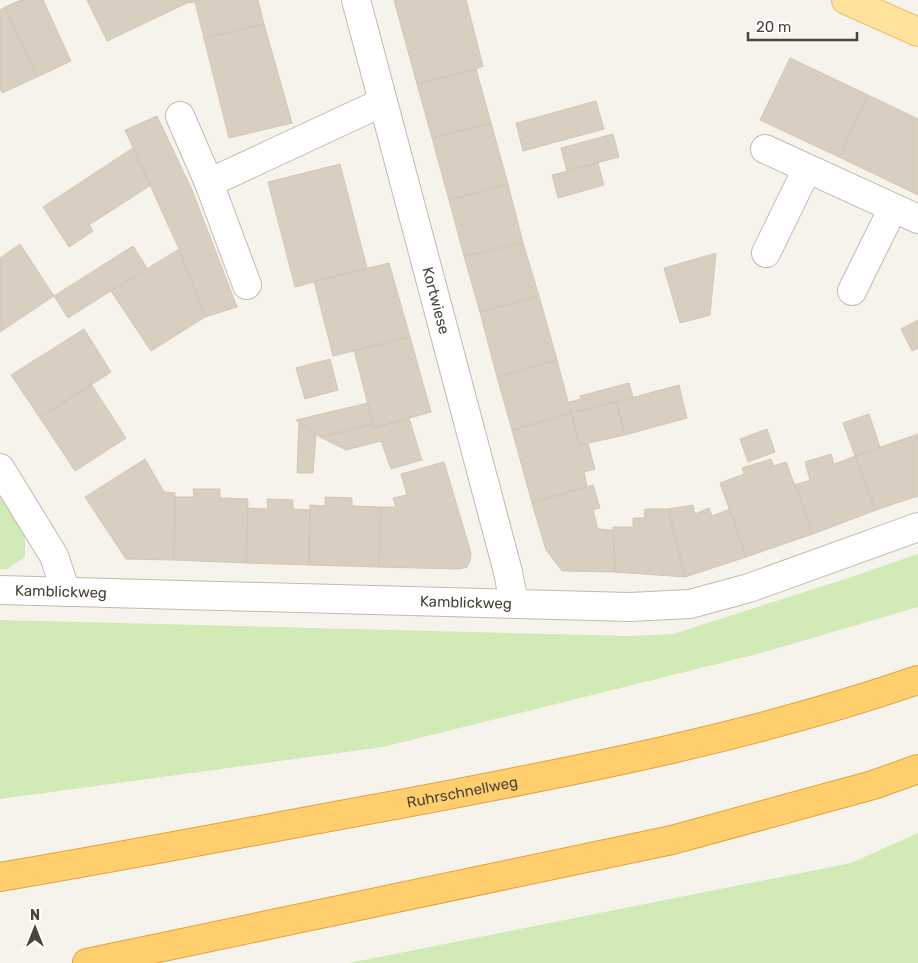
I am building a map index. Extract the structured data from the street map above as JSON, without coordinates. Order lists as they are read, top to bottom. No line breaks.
{"streets":{"highway":["Ruhrschnellweg"],"street":["Kortwiese","Kamblickweg"]},"crossings":[["Kortwiese","Kamblickweg"]],"scale_bar":"20 m","north":"top"}
